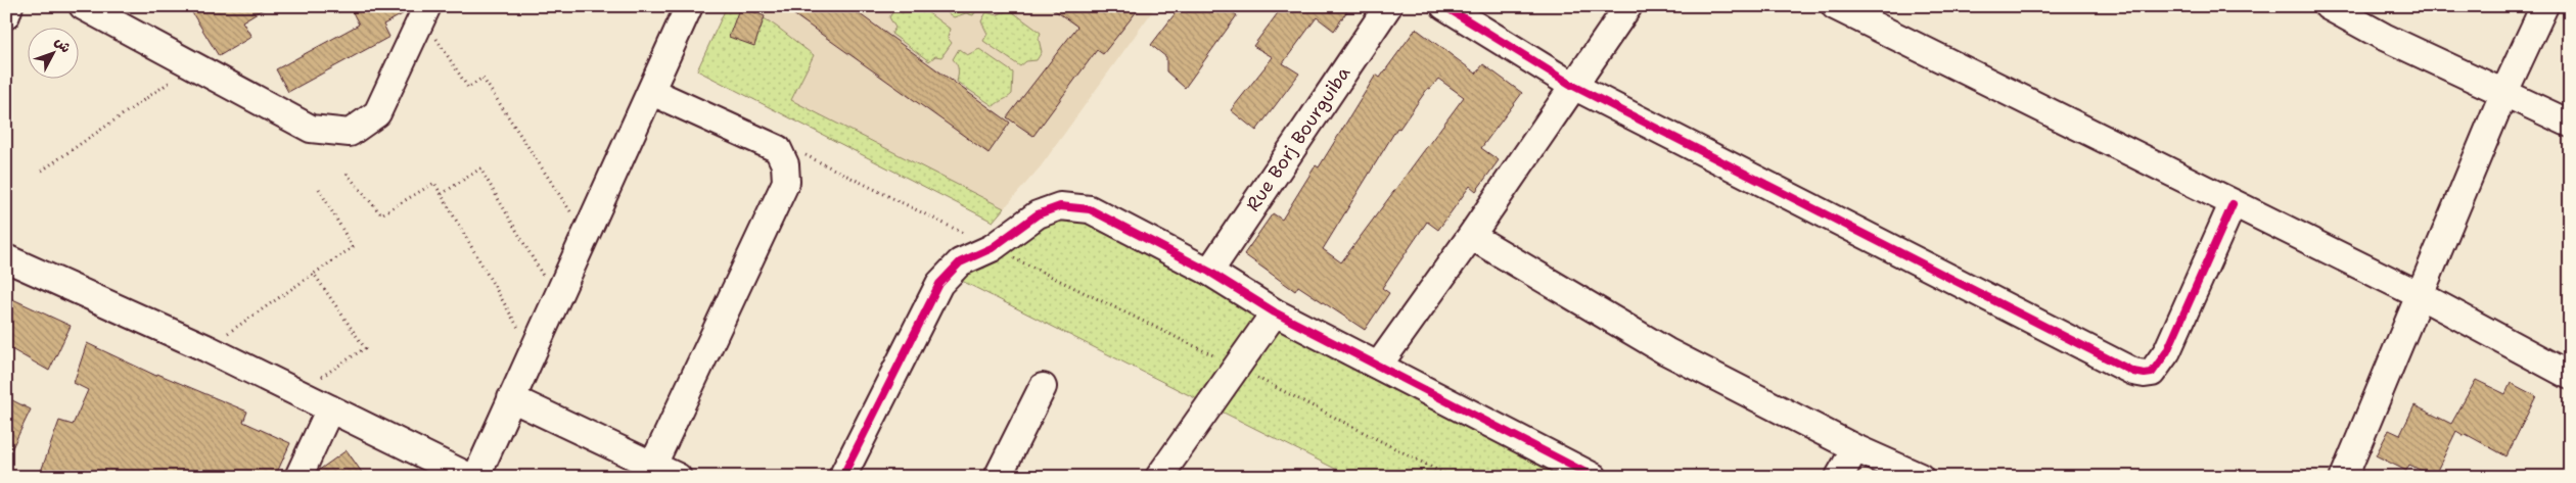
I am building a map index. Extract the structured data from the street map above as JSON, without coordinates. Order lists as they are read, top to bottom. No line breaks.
{"streets":{"street":["Rue Borj Bourguiba"]},"north":"top right"}
